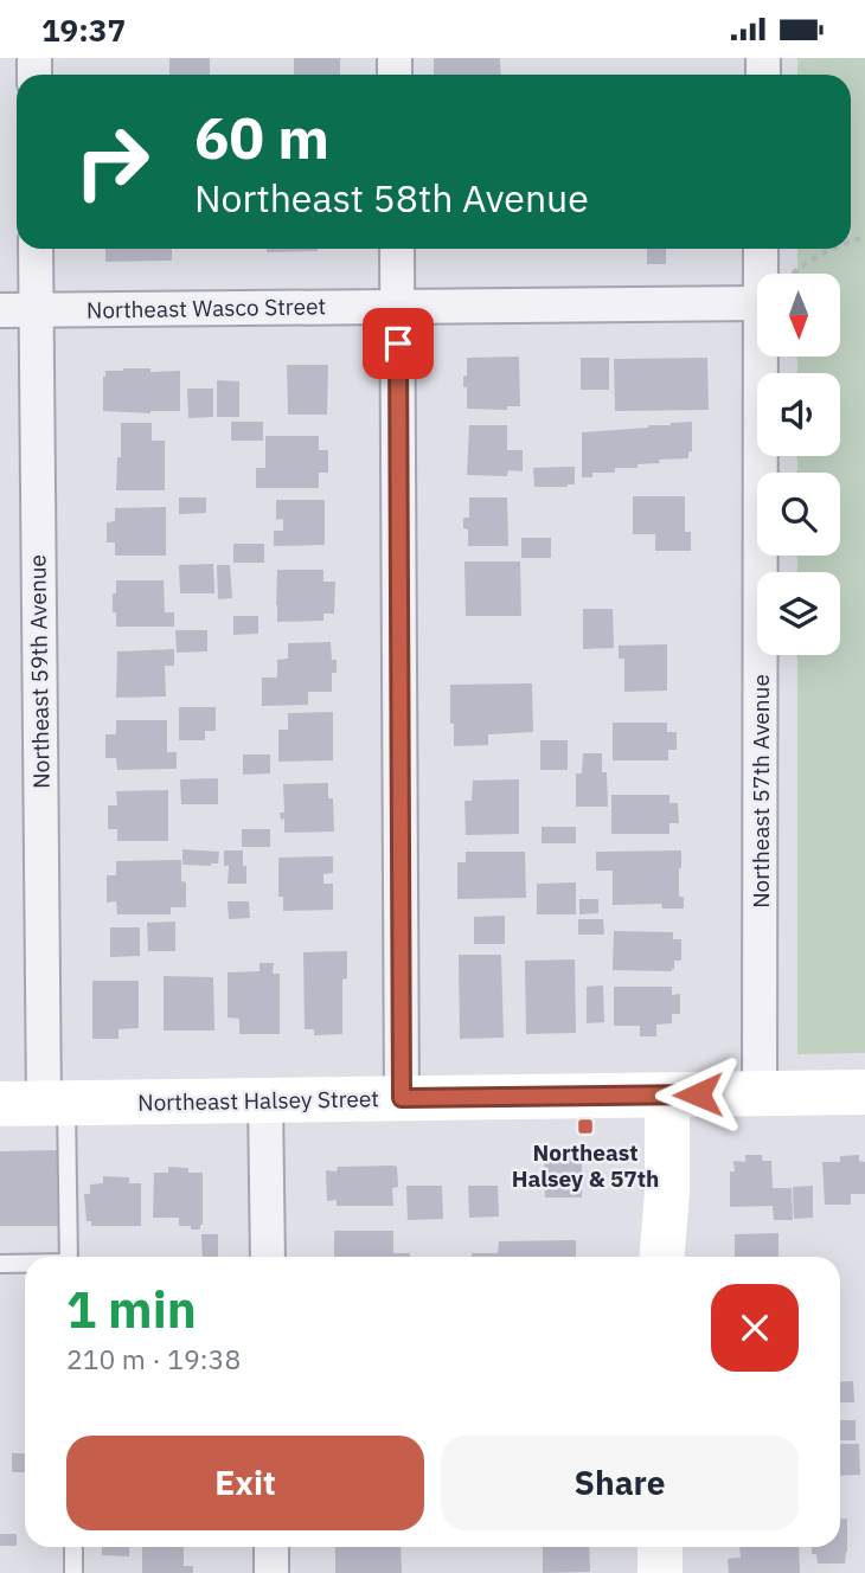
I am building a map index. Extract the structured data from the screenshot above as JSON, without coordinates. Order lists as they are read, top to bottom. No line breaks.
{"streets":{"main road":["Northeast Halsey Street"],"street":["Northeast Wasco Street","Northeast 59th Avenue","Northeast 57th Avenue"]},"crossings":[["Northeast Wasco Street","Northeast 59th Avenue"],["Northeast 59th Avenue","Northeast Halsey Street"],["Northeast 57th Avenue","Northeast Halsey Street"]],"places":{"transit":["Northeast Halsey & 57th"]},"north":"bottom","page":{"status":"19:37","turn":["60 m","Northeast 58th Avenue"],"heading":["1 min","210 m · 19:38"],"buttons":["Exit","Share"]}}
